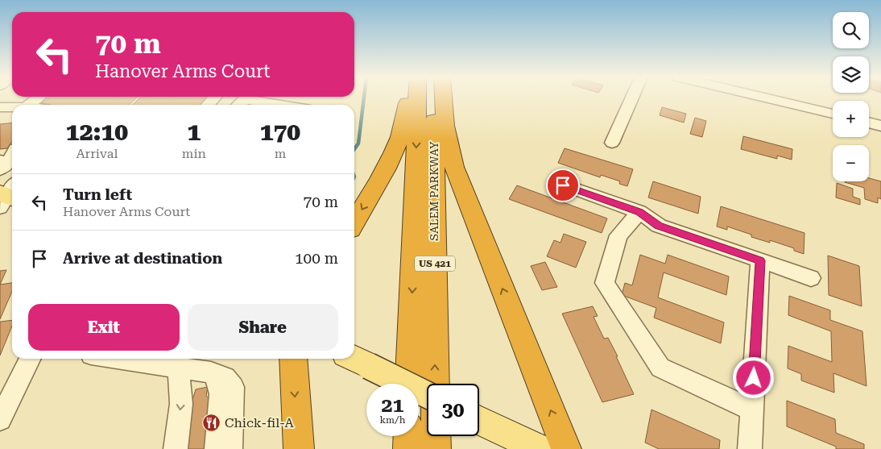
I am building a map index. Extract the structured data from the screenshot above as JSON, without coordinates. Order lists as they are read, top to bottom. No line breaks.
{"streets":{"highway":["SALEM PARKWAY","US 421"]},"places":{"restaurant":["Chick-fil-A"]},"page":{"map_buttons":["+","−"],"turn":["70 m","Hanover Arms Court"],"eta":["12:10","Arrival","1","min","170","m"],"list":[{"name":"Turn left","note":"Hanover Arms Court","value":"70 m"},{"name":"Arrive at destination","value":"100 m"}],"buttons":["Exit","Share"],"speed":"21 km/h","limit":"30"}}
